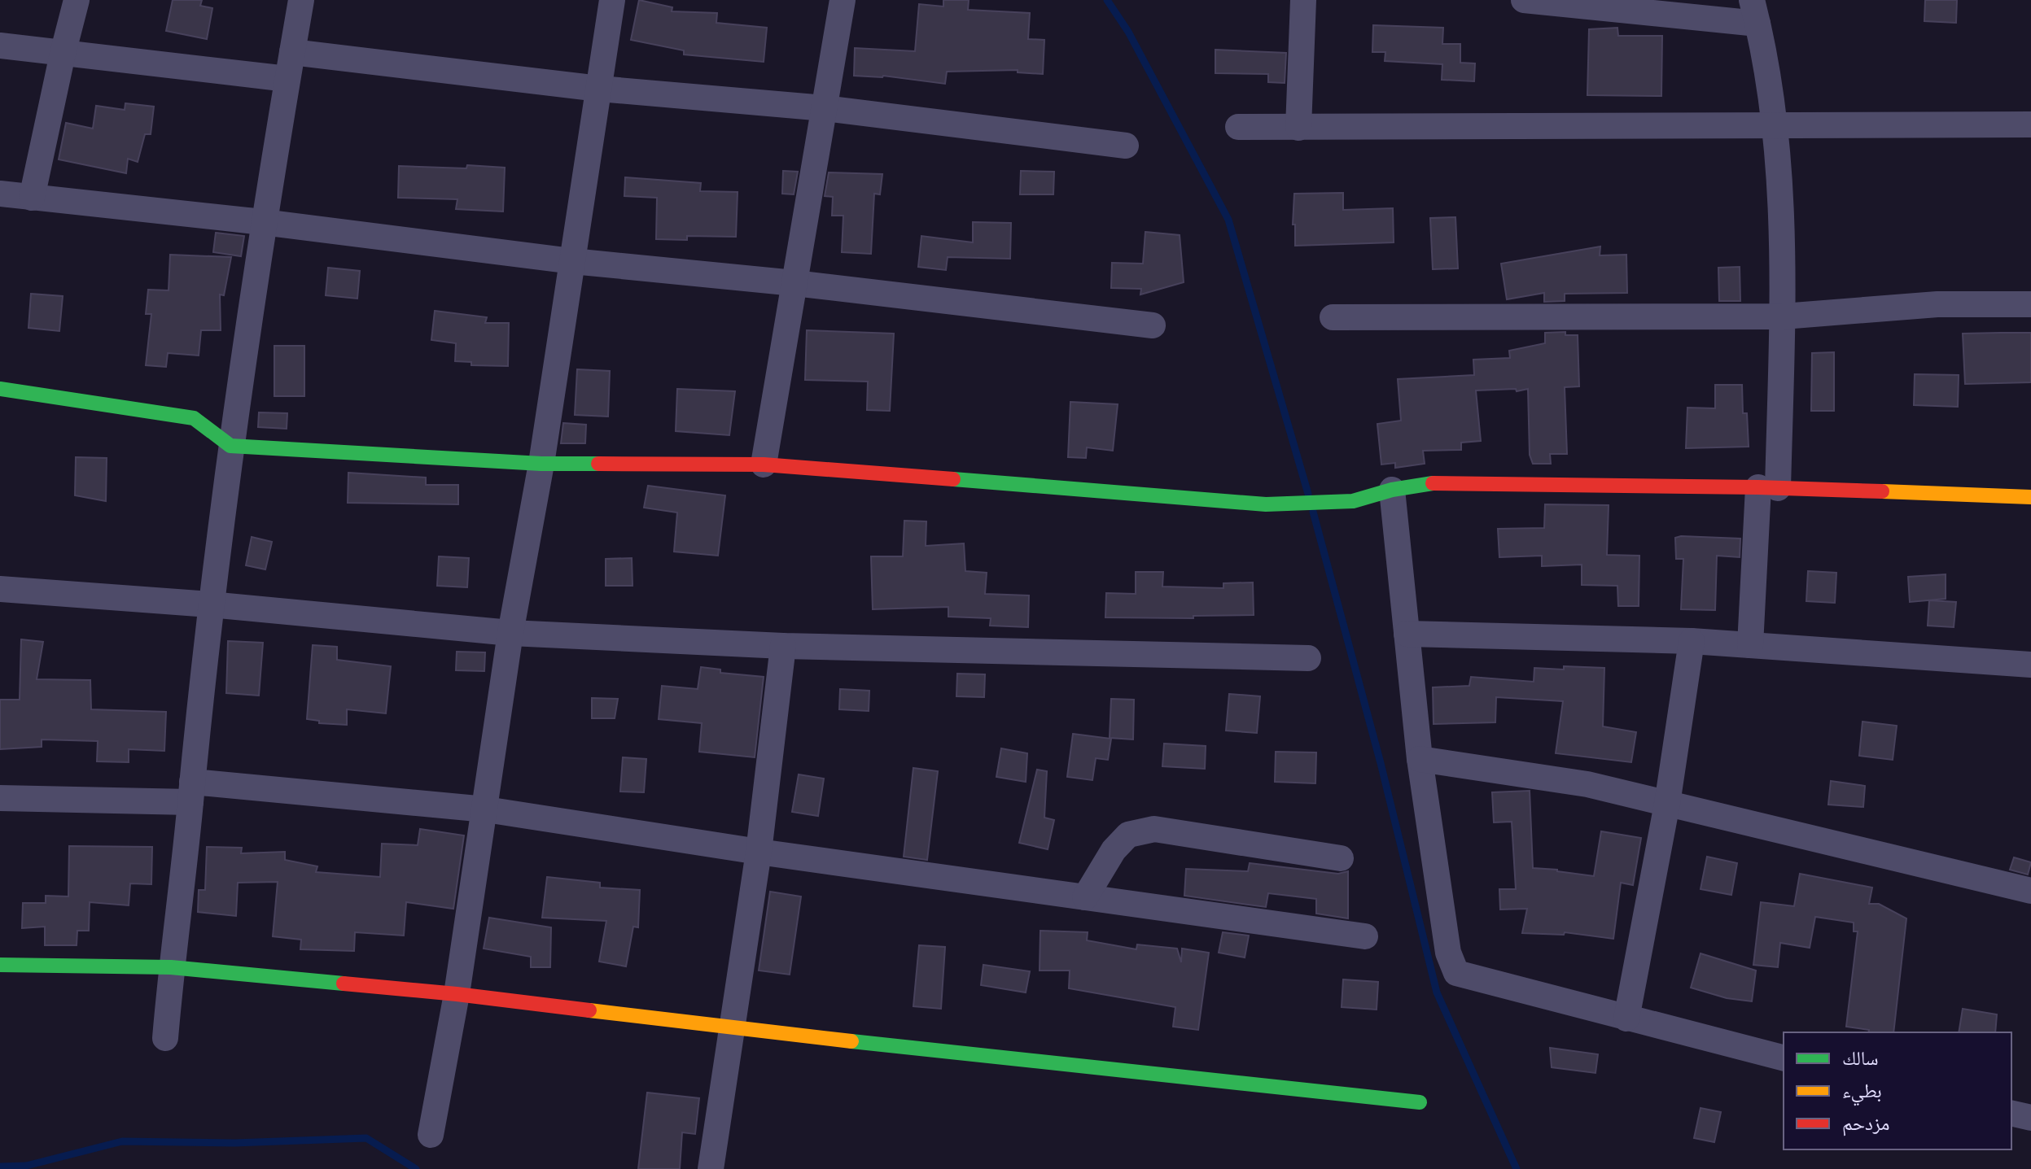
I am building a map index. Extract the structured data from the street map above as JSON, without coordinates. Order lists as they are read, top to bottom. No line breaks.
{"legend":["سالك","بطيء","مزدحم"]}
